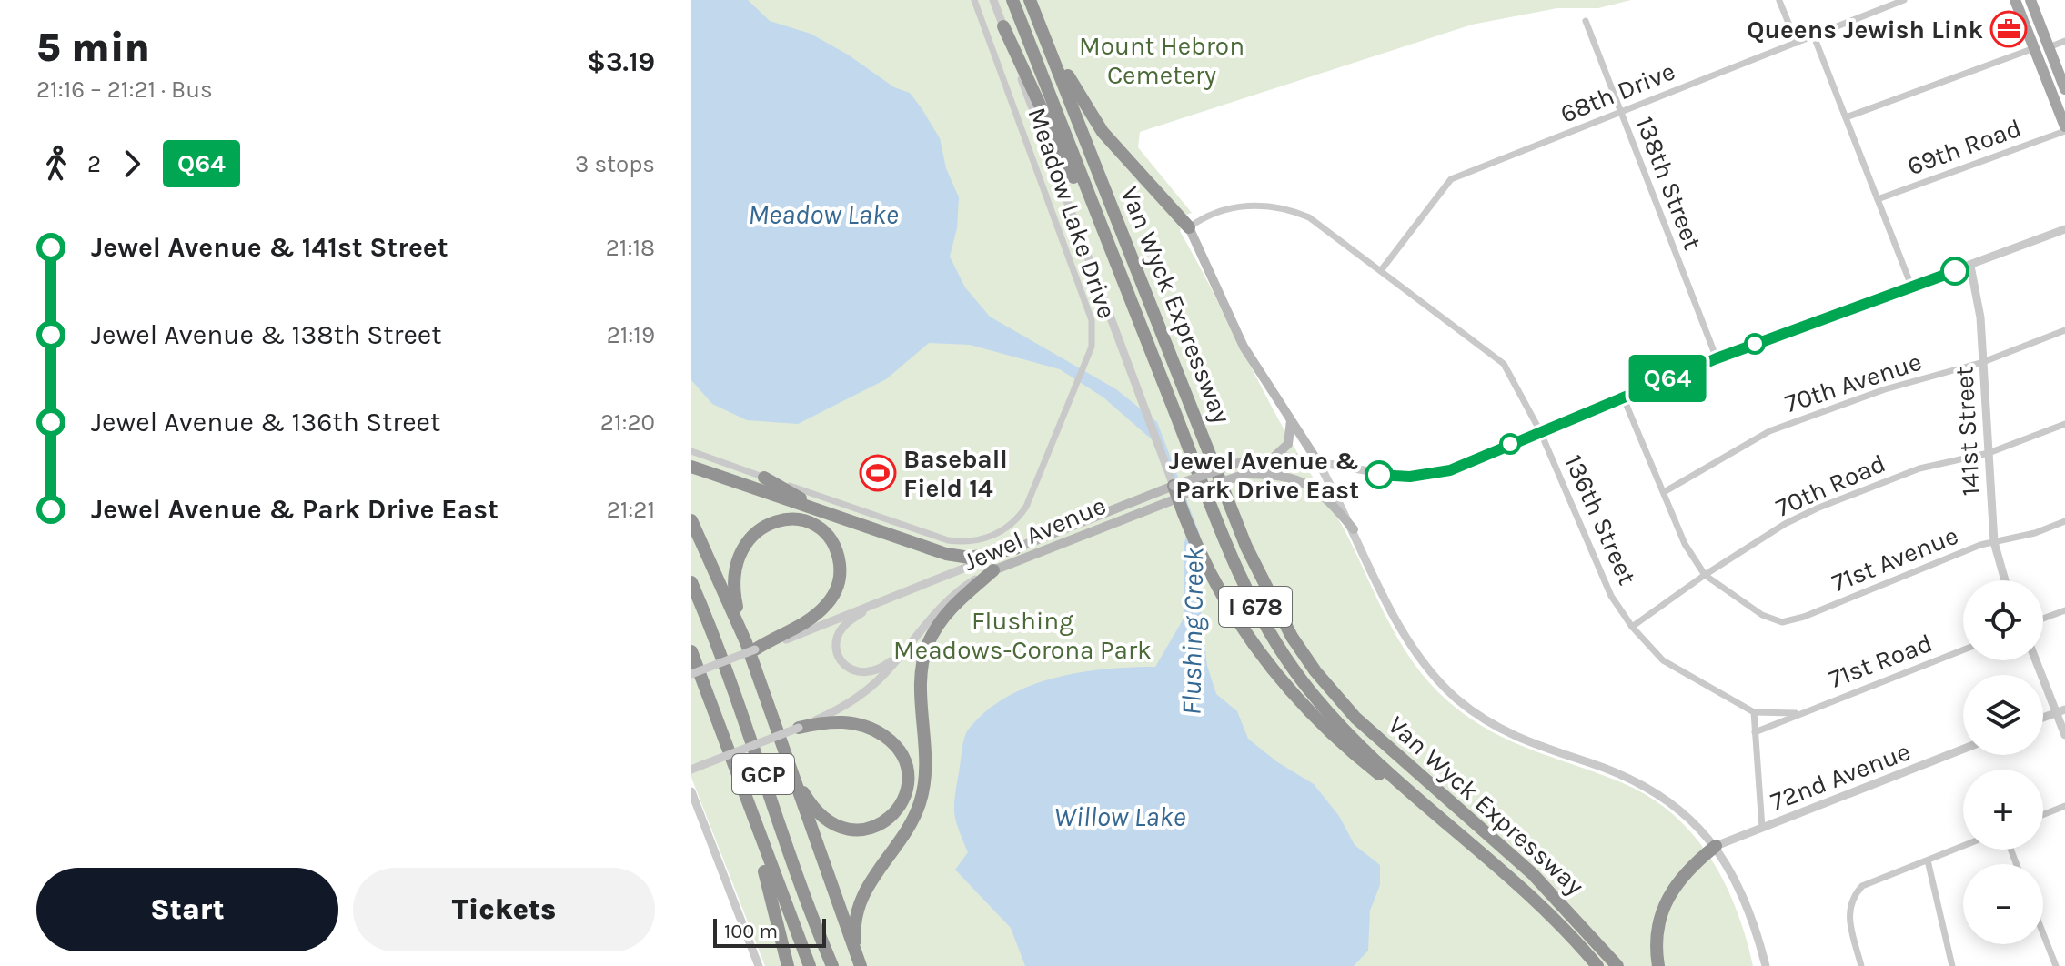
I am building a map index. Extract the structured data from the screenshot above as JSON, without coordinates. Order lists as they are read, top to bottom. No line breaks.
{"streets":{"highway":["Van Wyck Expressway","I 678","GCP"],"main road":["Jewel Avenue"],"street":["68th Drive","69th Road","138th Street","Meadow Lake Drive","70th Avenue","141st Street","70th Road","136th Street","71st Avenue","71st Road","72nd Avenue"]},"crossings":[["68th Drive","138th Street"],["68th Drive","136th Street"],["138th Street","Jewel Avenue"],["70th Avenue","141st Street"],["141st Street","70th Road"],["141st Street","Jewel Avenue"],["141st Street","71st Avenue"],["70th Road","136th Street"],["70th Road","71st Avenue"],["136th Street","Jewel Avenue"],["136th Street","71st Road"]],"water":["Meadow Lake","Flushing Creek","Willow Lake"],"parks":["Mount Hebron Cemetery","Flushing Meadows-Corona Park"],"places":{"office":["Queens Jewish Link"],"sports":["Baseball Field 14"],"other":["Jewel Avenue & Park Drive East"]},"lines":["bus line Q64"],"scale_bar":"100 m","page":{"heading":["5 min","21:16 – 21:21 · Bus","$3.19"],"on_map":"Q64","legs":["2","Q64","3 stops"],"list":[{"name":"Jewel Avenue & 141st Street","value":"21:18"},{"name":"Jewel Avenue & 138th Street","value":"21:19"},{"name":"Jewel Avenue & 136th Street","value":"21:20"},{"name":"Jewel Avenue & Park Drive East","value":"21:21"}],"map_buttons":["+","−"],"buttons":["Start","Tickets"],"scale":"100 m"}}
